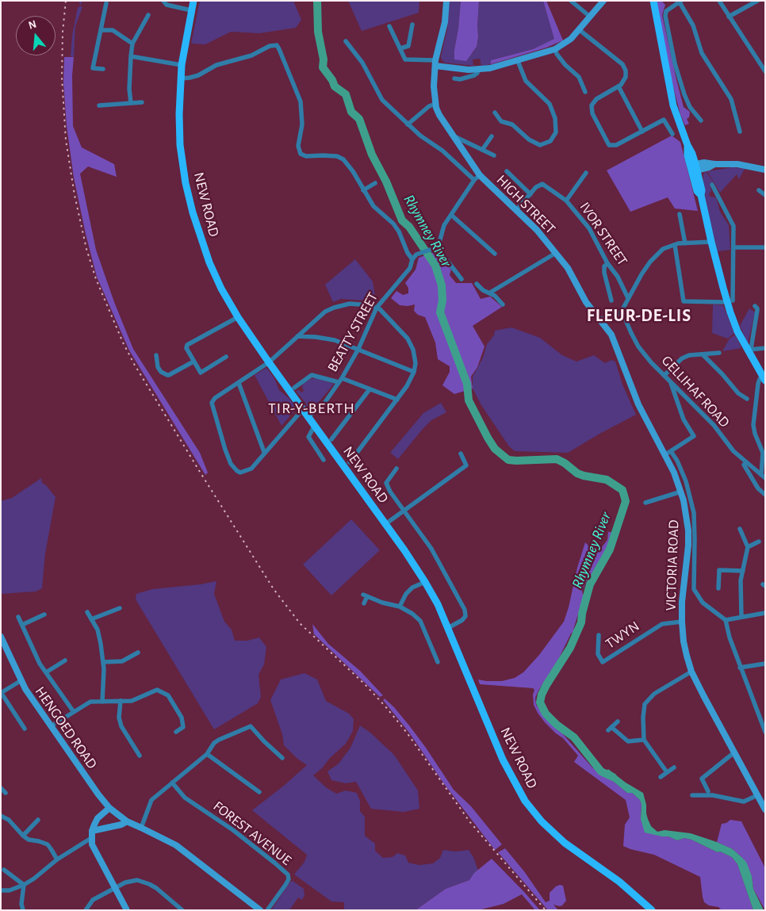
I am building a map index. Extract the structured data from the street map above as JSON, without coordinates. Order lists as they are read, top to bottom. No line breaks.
{"streets":{"main road":["NEW ROAD","HIGH STREET","VICTORIA ROAD","HENGOED ROAD"],"street":["IVOR STREET","BEATTY STREET","GELLIHAF ROAD","TWYN","FOREST AVENUE"]},"crossings":[["NEW ROAD","BEATTY STREET"],["HIGH STREET","IVOR STREET"],["HIGH STREET","VICTORIA ROAD"],["VICTORIA ROAD","TWYN"]],"districts":["FLEUR-DE-LIS","TIR-Y-BERTH"],"water":["Rhymney River"],"north":"top"}
